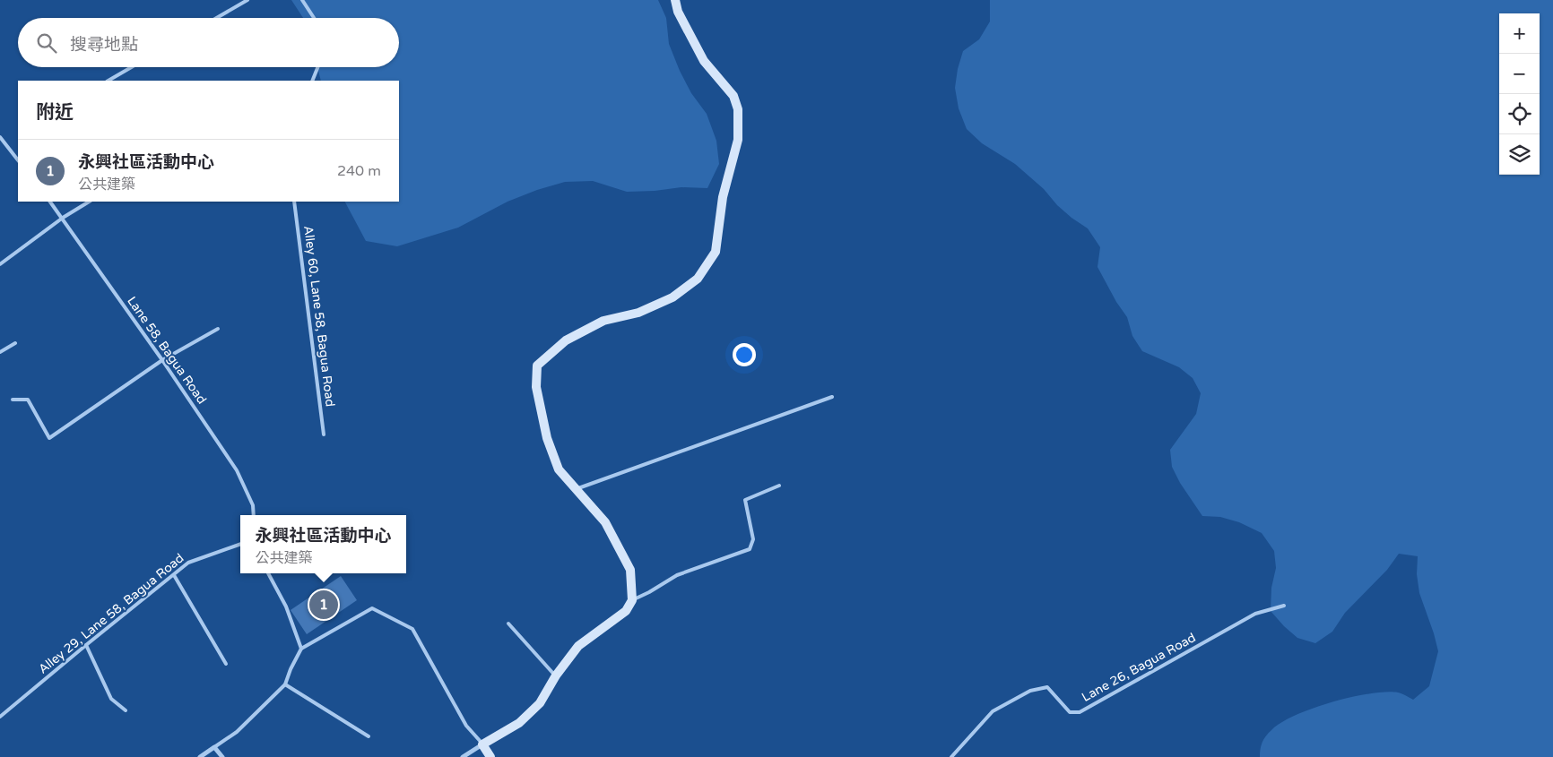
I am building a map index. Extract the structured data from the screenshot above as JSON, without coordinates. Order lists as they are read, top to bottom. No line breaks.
{"streets":{"lane":["Alley 60, Lane 58, Bagua Road","Lane 58, Bagua Road","Alley 29, Lane 58, Bagua Road","Lane 26, Bagua Road"]},"page":{"map_buttons":["+","−"],"search":"搜尋地點","heading":"附近","list":[{"mark":"1","name":"永興社區活動中心","note":"公共建築","value":"240 m"}],"popup":["永興社區活動中心","公共建築"],"pins":"1"}}
